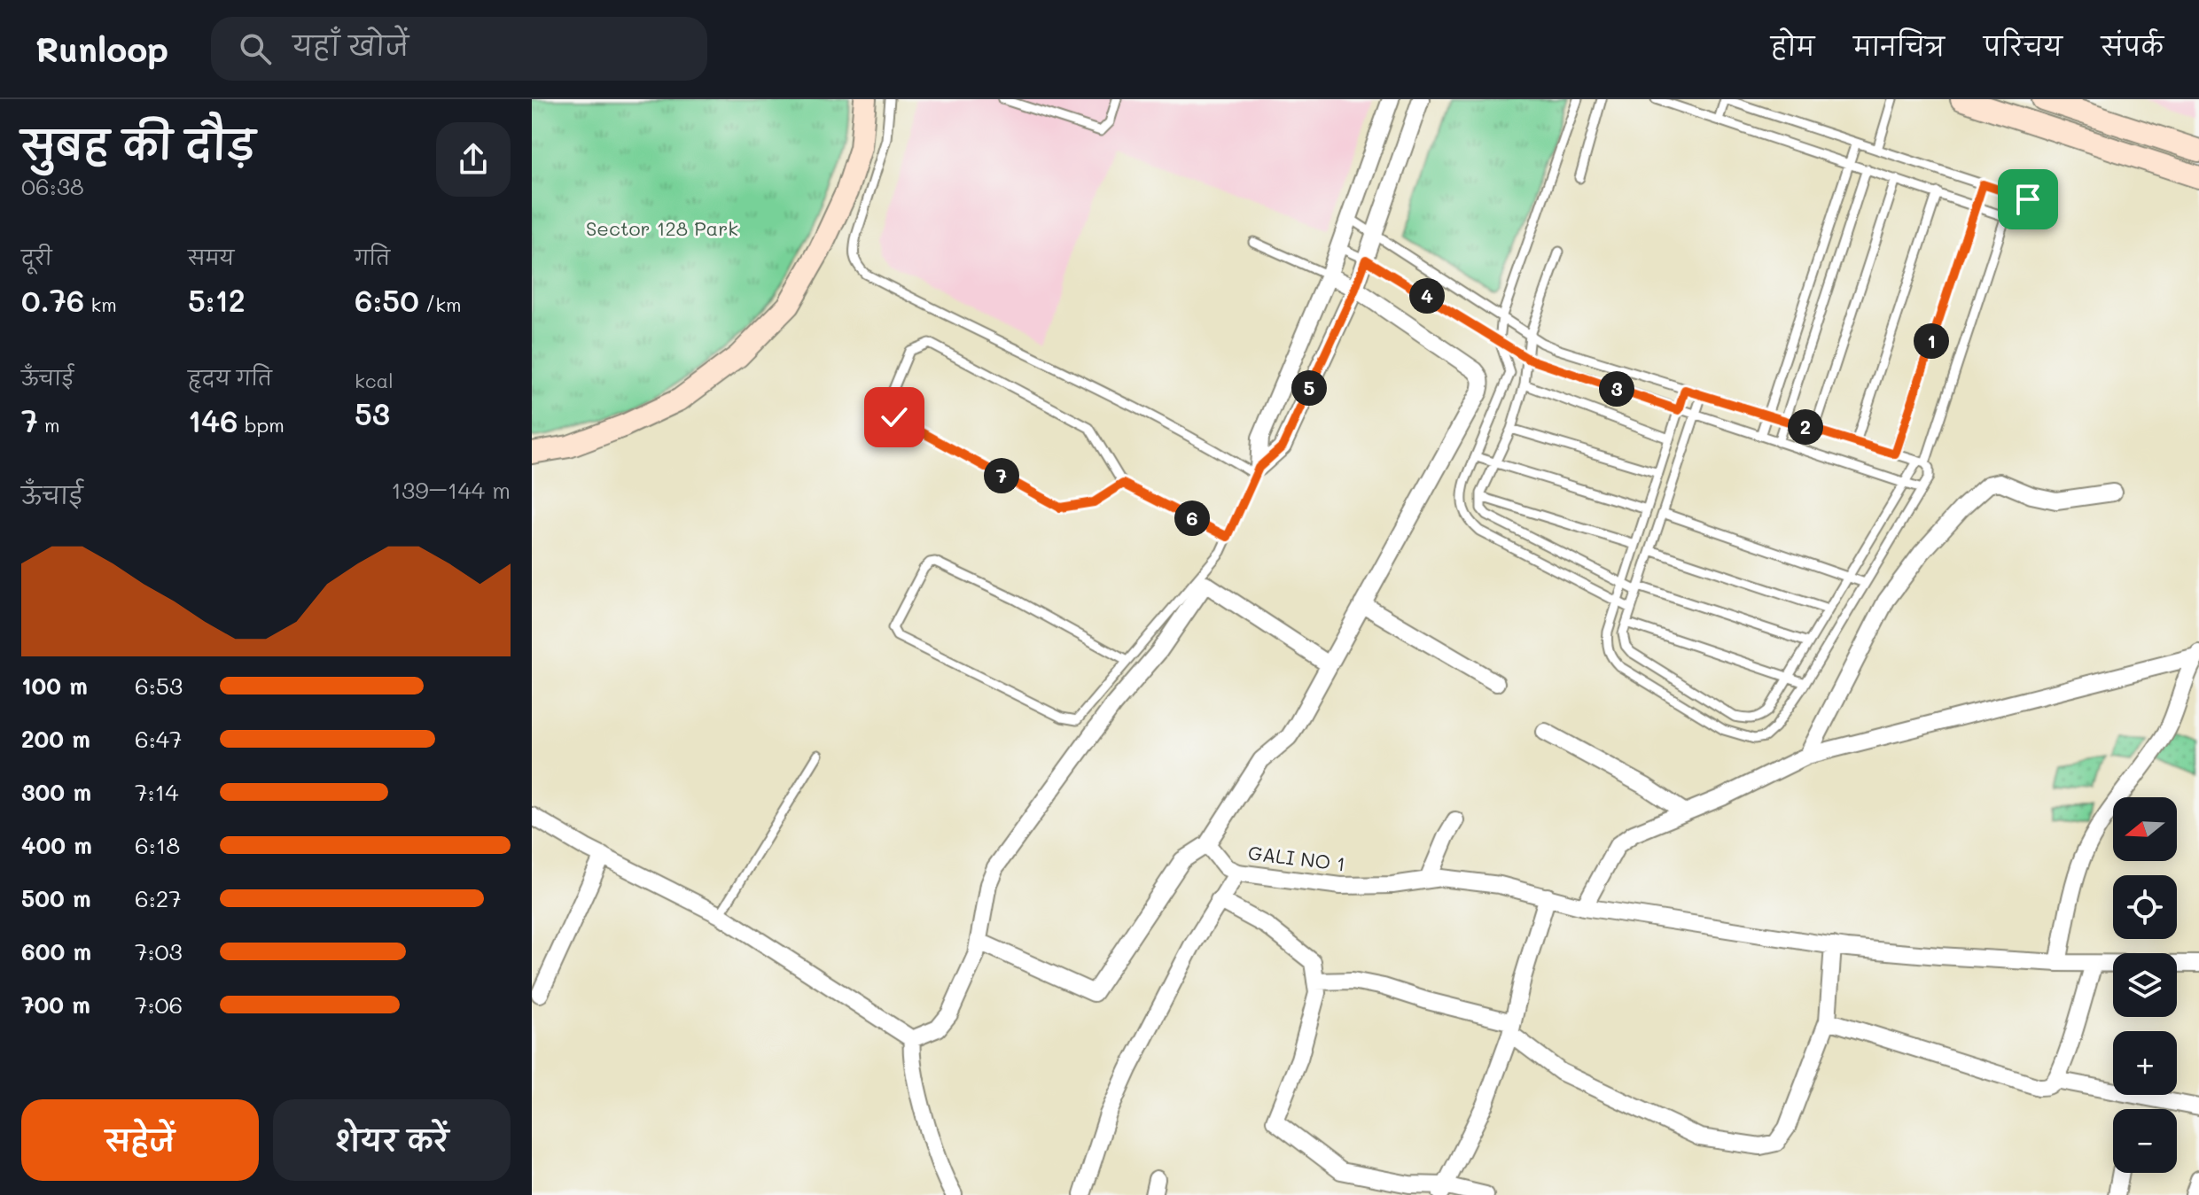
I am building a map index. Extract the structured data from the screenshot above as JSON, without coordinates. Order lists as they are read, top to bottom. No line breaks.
{"streets":{"street":["GALI NO 1"]},"parks":["Sector 128 Park"],"north":"left","page":{"header":"Runloop","search":"यहाँ खोजें","nav":["होम","मानचित्र","परिचय","संपर्क"],"heading":["सुबह की दौड़","06:38"],"stats":[["दूरी","0.76 km"],["समय","5:12"],["गति","6:50 /km"],["ऊँचाई","7 m"],["हृदय गति","146 bpm"],["kcal","53"]],"pins":["4","1","5","3","2","7","6"],"chart":["ऊँचाई","139–144 m"],"list":[{"name":"100 m","note":"6:53"},{"name":"200 m","note":"6:47"},{"name":"300 m","note":"7:14"},{"name":"400 m","note":"6:18"},{"name":"500 m","note":"6:27"},{"name":"600 m","note":"7:03"},{"name":"700 m","note":"7:06"}],"map_buttons":["+","−"],"buttons":["सहेजें","शेयर करें"]}}
